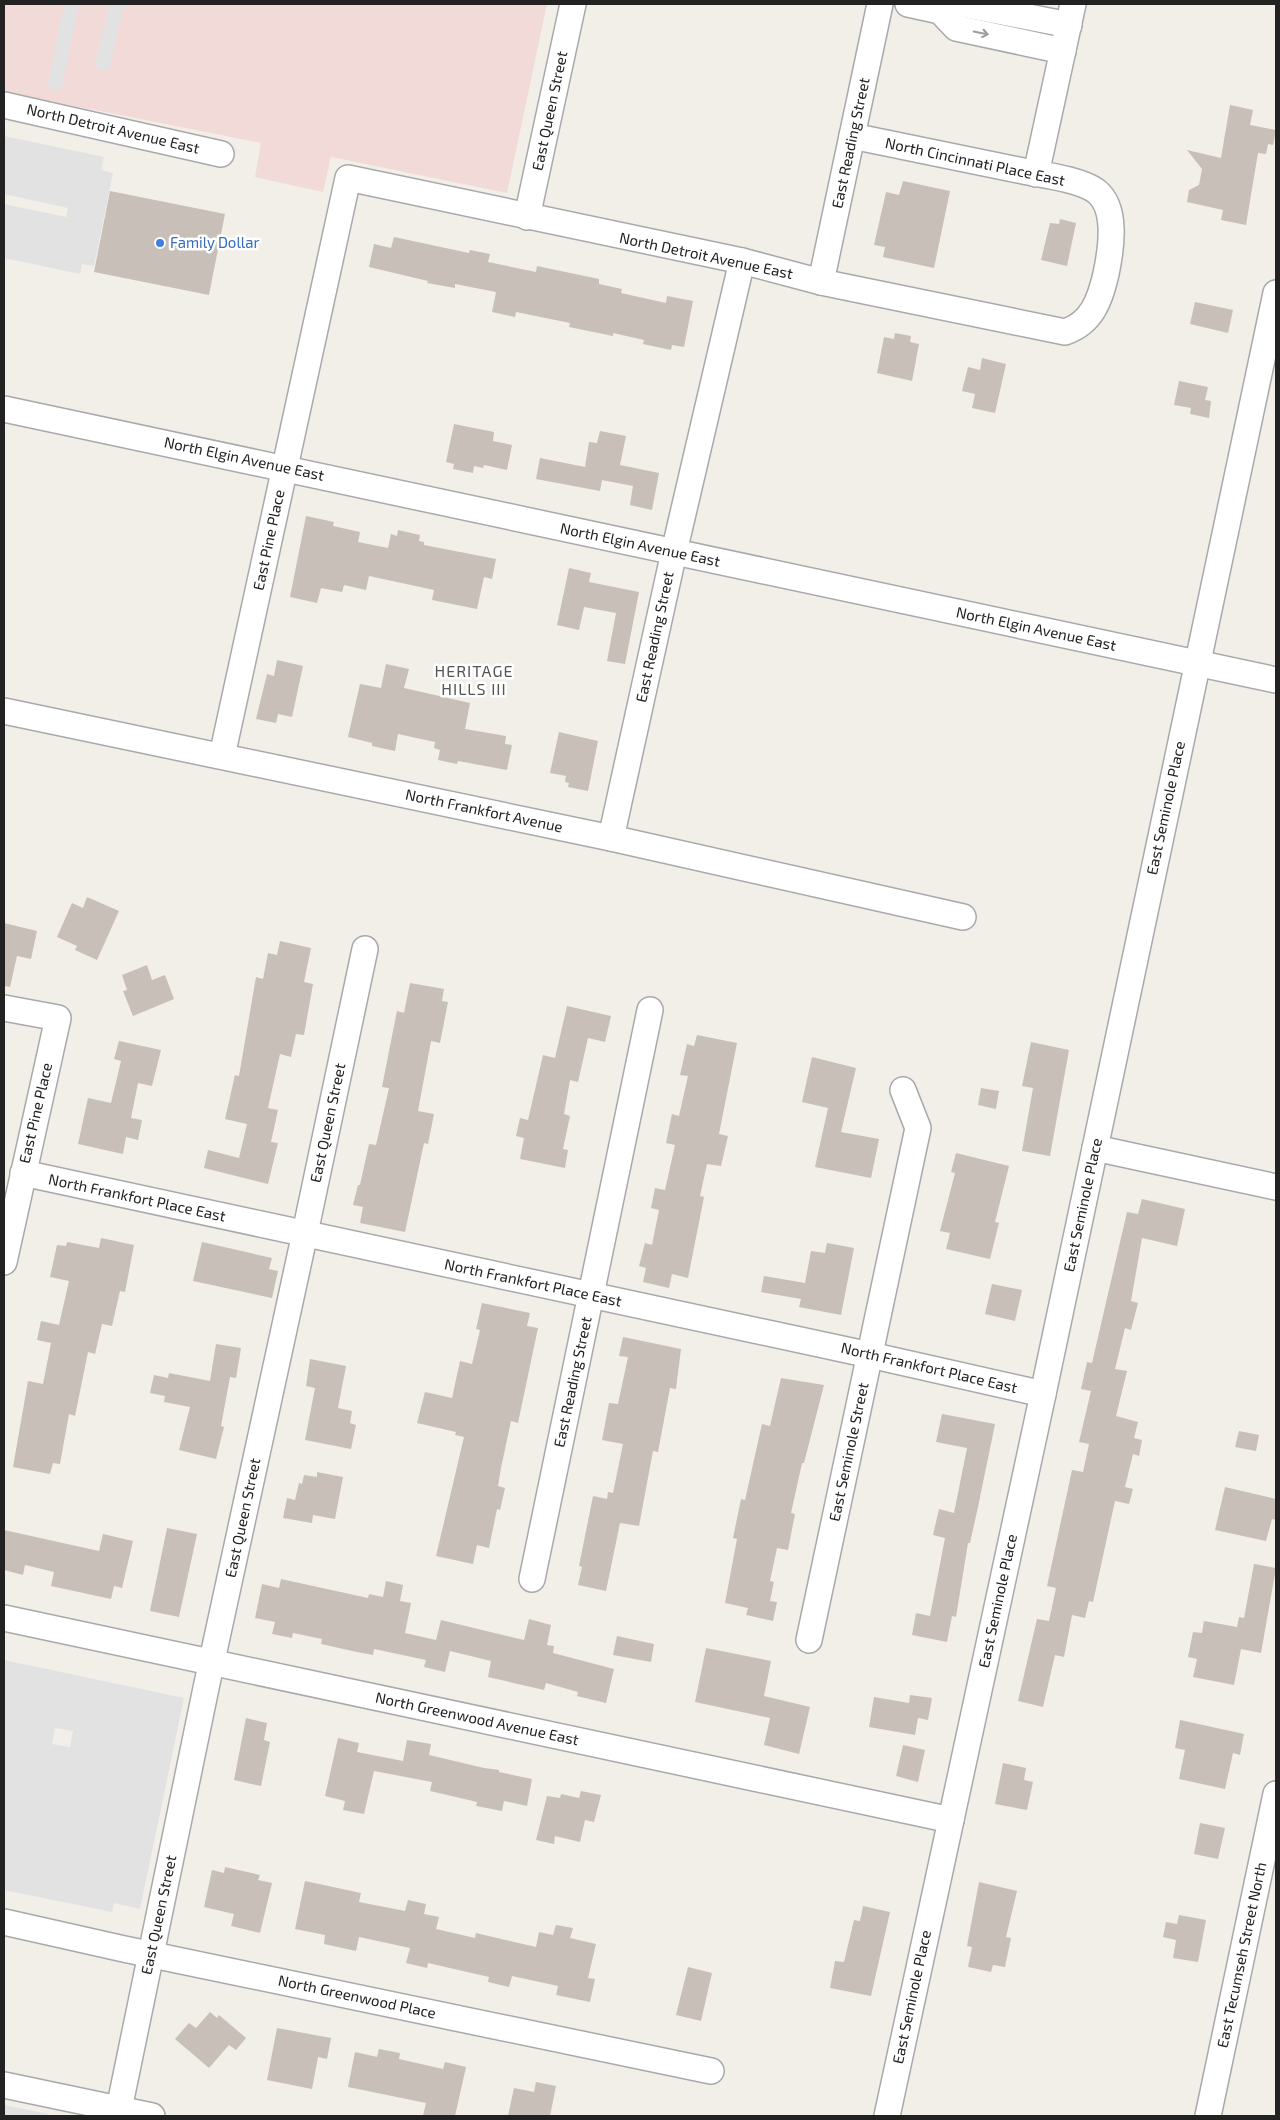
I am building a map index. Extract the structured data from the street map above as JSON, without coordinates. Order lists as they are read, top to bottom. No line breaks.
{"streets":{"street":["East Queen Street","North Detroit Avenue East","East Reading Street","North Cincinnati Place East","North Elgin Avenue East","East Pine Place","East Seminole Place","North Frankfort Avenue","North Frankfort Place East","East Seminole Street","North Greenwood Avenue East","East Tecumseh Street North","North Greenwood Place"]},"crossings":[["East Queen Street","North Detroit Avenue East"],["East Queen Street","North Frankfort Place East"],["East Queen Street","North Greenwood Avenue East"],["East Queen Street","North Greenwood Place"],["North Detroit Avenue East","East Reading Street"],["North Detroit Avenue East","North Cincinnati Place East"],["North Detroit Avenue East","East Pine Place"],["East Reading Street","North Cincinnati Place East"],["East Reading Street","North Elgin Avenue East"],["East Reading Street","North Frankfort Avenue"],["East Reading Street","North Frankfort Place East"],["North Elgin Avenue East","East Pine Place"],["North Elgin Avenue East","East Seminole Place"],["East Pine Place","North Frankfort Avenue"],["East Pine Place","North Frankfort Place East"],["East Seminole Place","North Frankfort Place East"],["East Seminole Place","North Greenwood Avenue East"],["North Frankfort Place East","East Seminole Street"]],"districts":["HERITAGE HILLS III"],"places":["Family Dollar"]}
